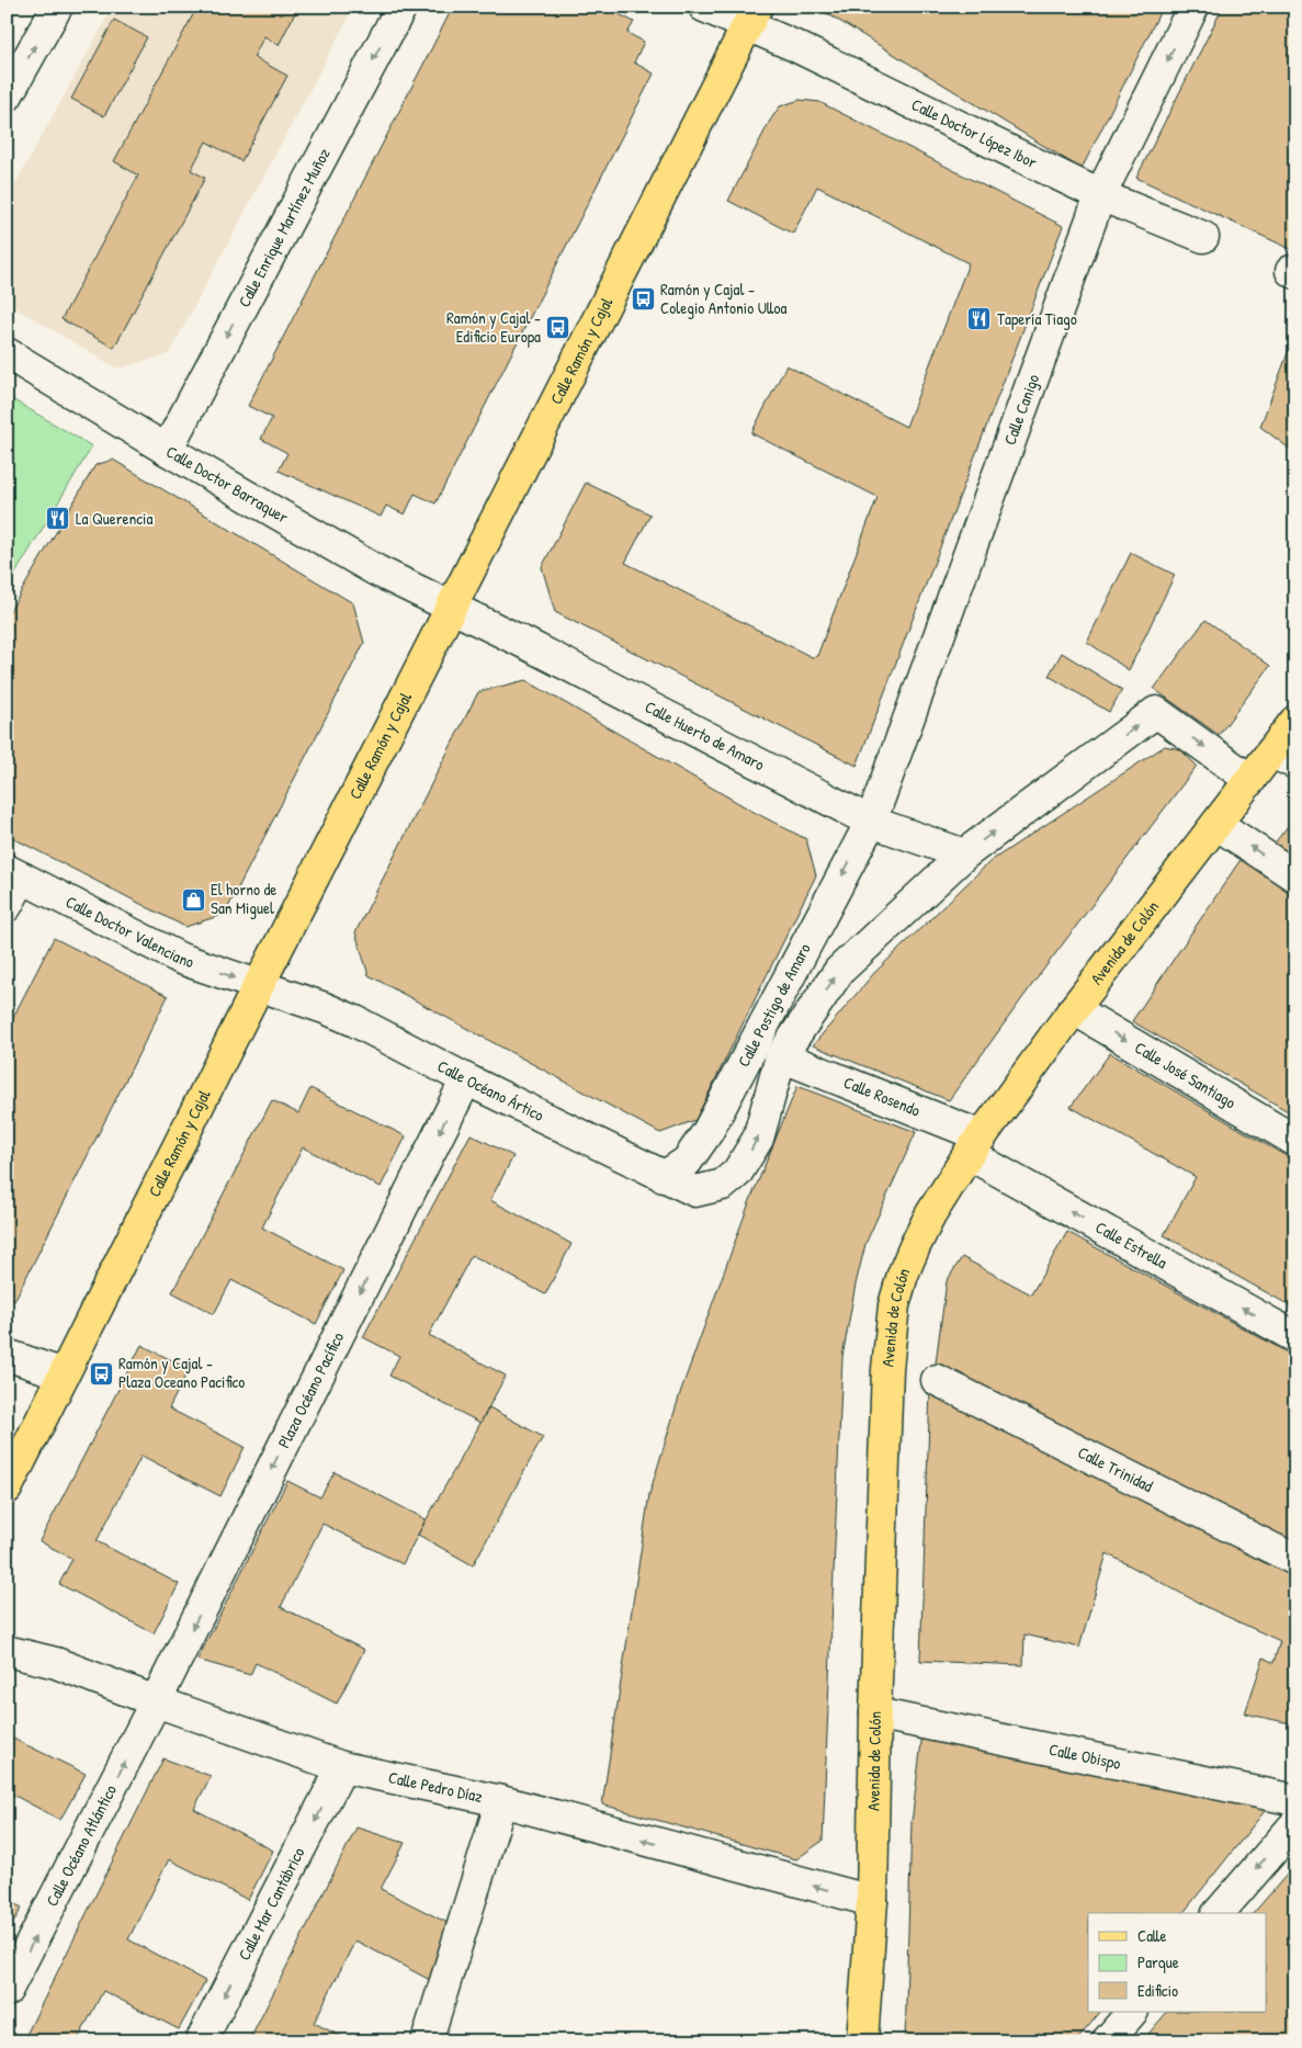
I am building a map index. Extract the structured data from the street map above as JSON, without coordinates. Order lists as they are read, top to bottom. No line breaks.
{"streets":{"main road":["Calle Ramón y Cajal","Avenida de Colón"],"street":["Calle Doctor López Ibor","Calle Enrique Martínez Muñoz","Calle Canigo","Calle Doctor Barraquer","Calle Huerto de Amaro","Calle Doctor Valenciano","Calle Postigo de Amaro","Calle José Santiago","Calle Océano Ártico","Calle Rosendo","Calle Estrella","Plaza Océano Pacífico","Calle Trinidad","Calle Obispo","Calle Pedro Díaz","Calle Océano Atlántico","Calle Mar Cantábrico"]},"crossings":[["Calle Doctor López Ibor","Calle Ramón y Cajal"],["Calle Doctor López Ibor","Calle Canigo"],["Calle Enrique Martínez Muñoz","Calle Doctor Barraquer"],["Calle Ramón y Cajal","Calle Doctor Barraquer"],["Calle Ramón y Cajal","Calle Huerto de Amaro"],["Calle Ramón y Cajal","Calle Doctor Valenciano"],["Calle Ramón y Cajal","Calle Océano Ártico"],["Calle Canigo","Calle Huerto de Amaro"],["Calle Canigo","Calle Postigo de Amaro"],["Calle Doctor Barraquer","Calle Huerto de Amaro"],["Calle Huerto de Amaro","Calle Postigo de Amaro"],["Calle Doctor Valenciano","Calle Océano Ártico"],["Avenida de Colón","Calle José Santiago"],["Avenida de Colón","Calle Rosendo"],["Avenida de Colón","Calle Estrella"],["Avenida de Colón","Calle Obispo"],["Avenida de Colón","Calle Pedro Díaz"],["Calle Postigo de Amaro","Calle Océano Ártico"],["Calle Océano Ártico","Calle Rosendo"],["Calle Océano Ártico","Plaza Océano Pacífico"],["Calle Rosendo","Calle Estrella"],["Plaza Océano Pacífico","Calle Pedro Díaz"],["Plaza Océano Pacífico","Calle Océano Atlántico"],["Calle Pedro Díaz","Calle Océano Atlántico"],["Calle Pedro Díaz","Calle Mar Cantábrico"]],"one_way":["Calle Enrique Martínez Muñoz","Calle Doctor Valenciano","Calle Estrella","Plaza Océano Pacífico","Calle Pedro Díaz","Calle Océano Atlántico"],"places":{"bus stop":["Ramón y Cajal - Colegio Antonio Ulloa","Ramón y Cajal - Edificio Europa","Ramón y Cajal - Plaza Oceano Pacifico"],"restaurant":["Tapería Tiago","La Querencia"],"shop":["El horno de San Miguel"]},"legend":["Calle","Parque","Edificio"]}
